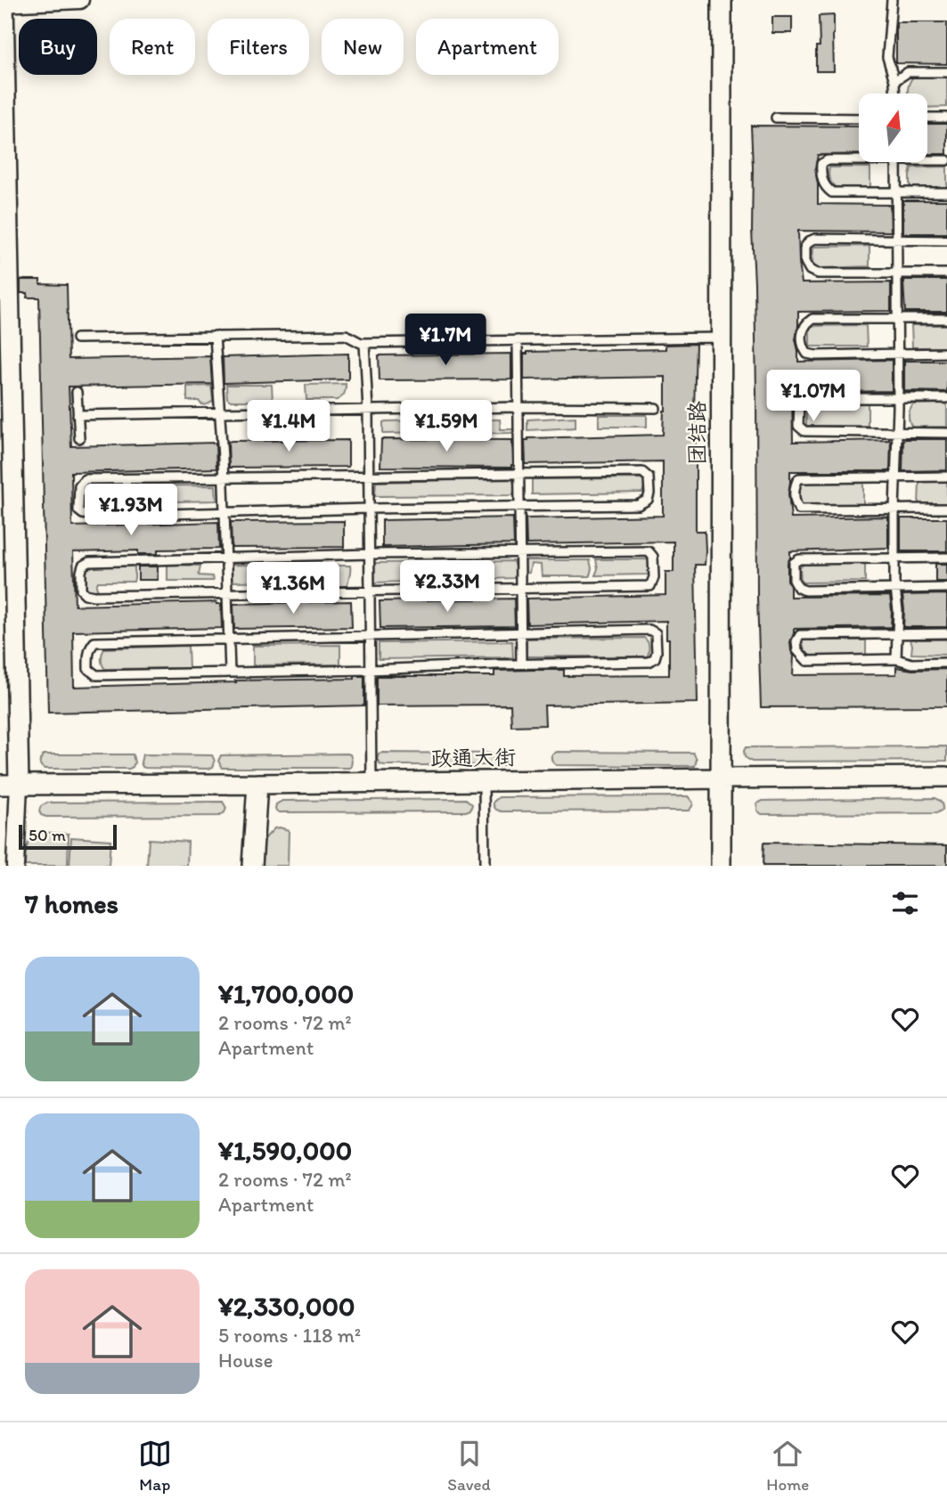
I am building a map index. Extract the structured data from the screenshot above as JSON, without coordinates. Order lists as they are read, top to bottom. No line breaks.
{"streets":{"street":["团结路","政通大街"]},"crossings":[["团结路","政通大街"]],"scale_bar":"50 m","north":"top","page":{"chip":["Buy","Rent","Filters","New","Apartment"],"price":["¥1.7M","¥1.07M","¥1.4M","¥1.59M","¥1.93M","¥2.33M","¥1.36M"],"scale":"50 m","heading":"7 homes","list":[{"name":"¥1,700,000","note":"2 rooms · 72 m² · Apartment"},{"name":"¥1,590,000","note":"2 rooms · 72 m² · Apartment"},{"name":"¥2,330,000","note":"5 rooms · 118 m² · House"}],"tabs":["Map","Saved","Home"]}}
